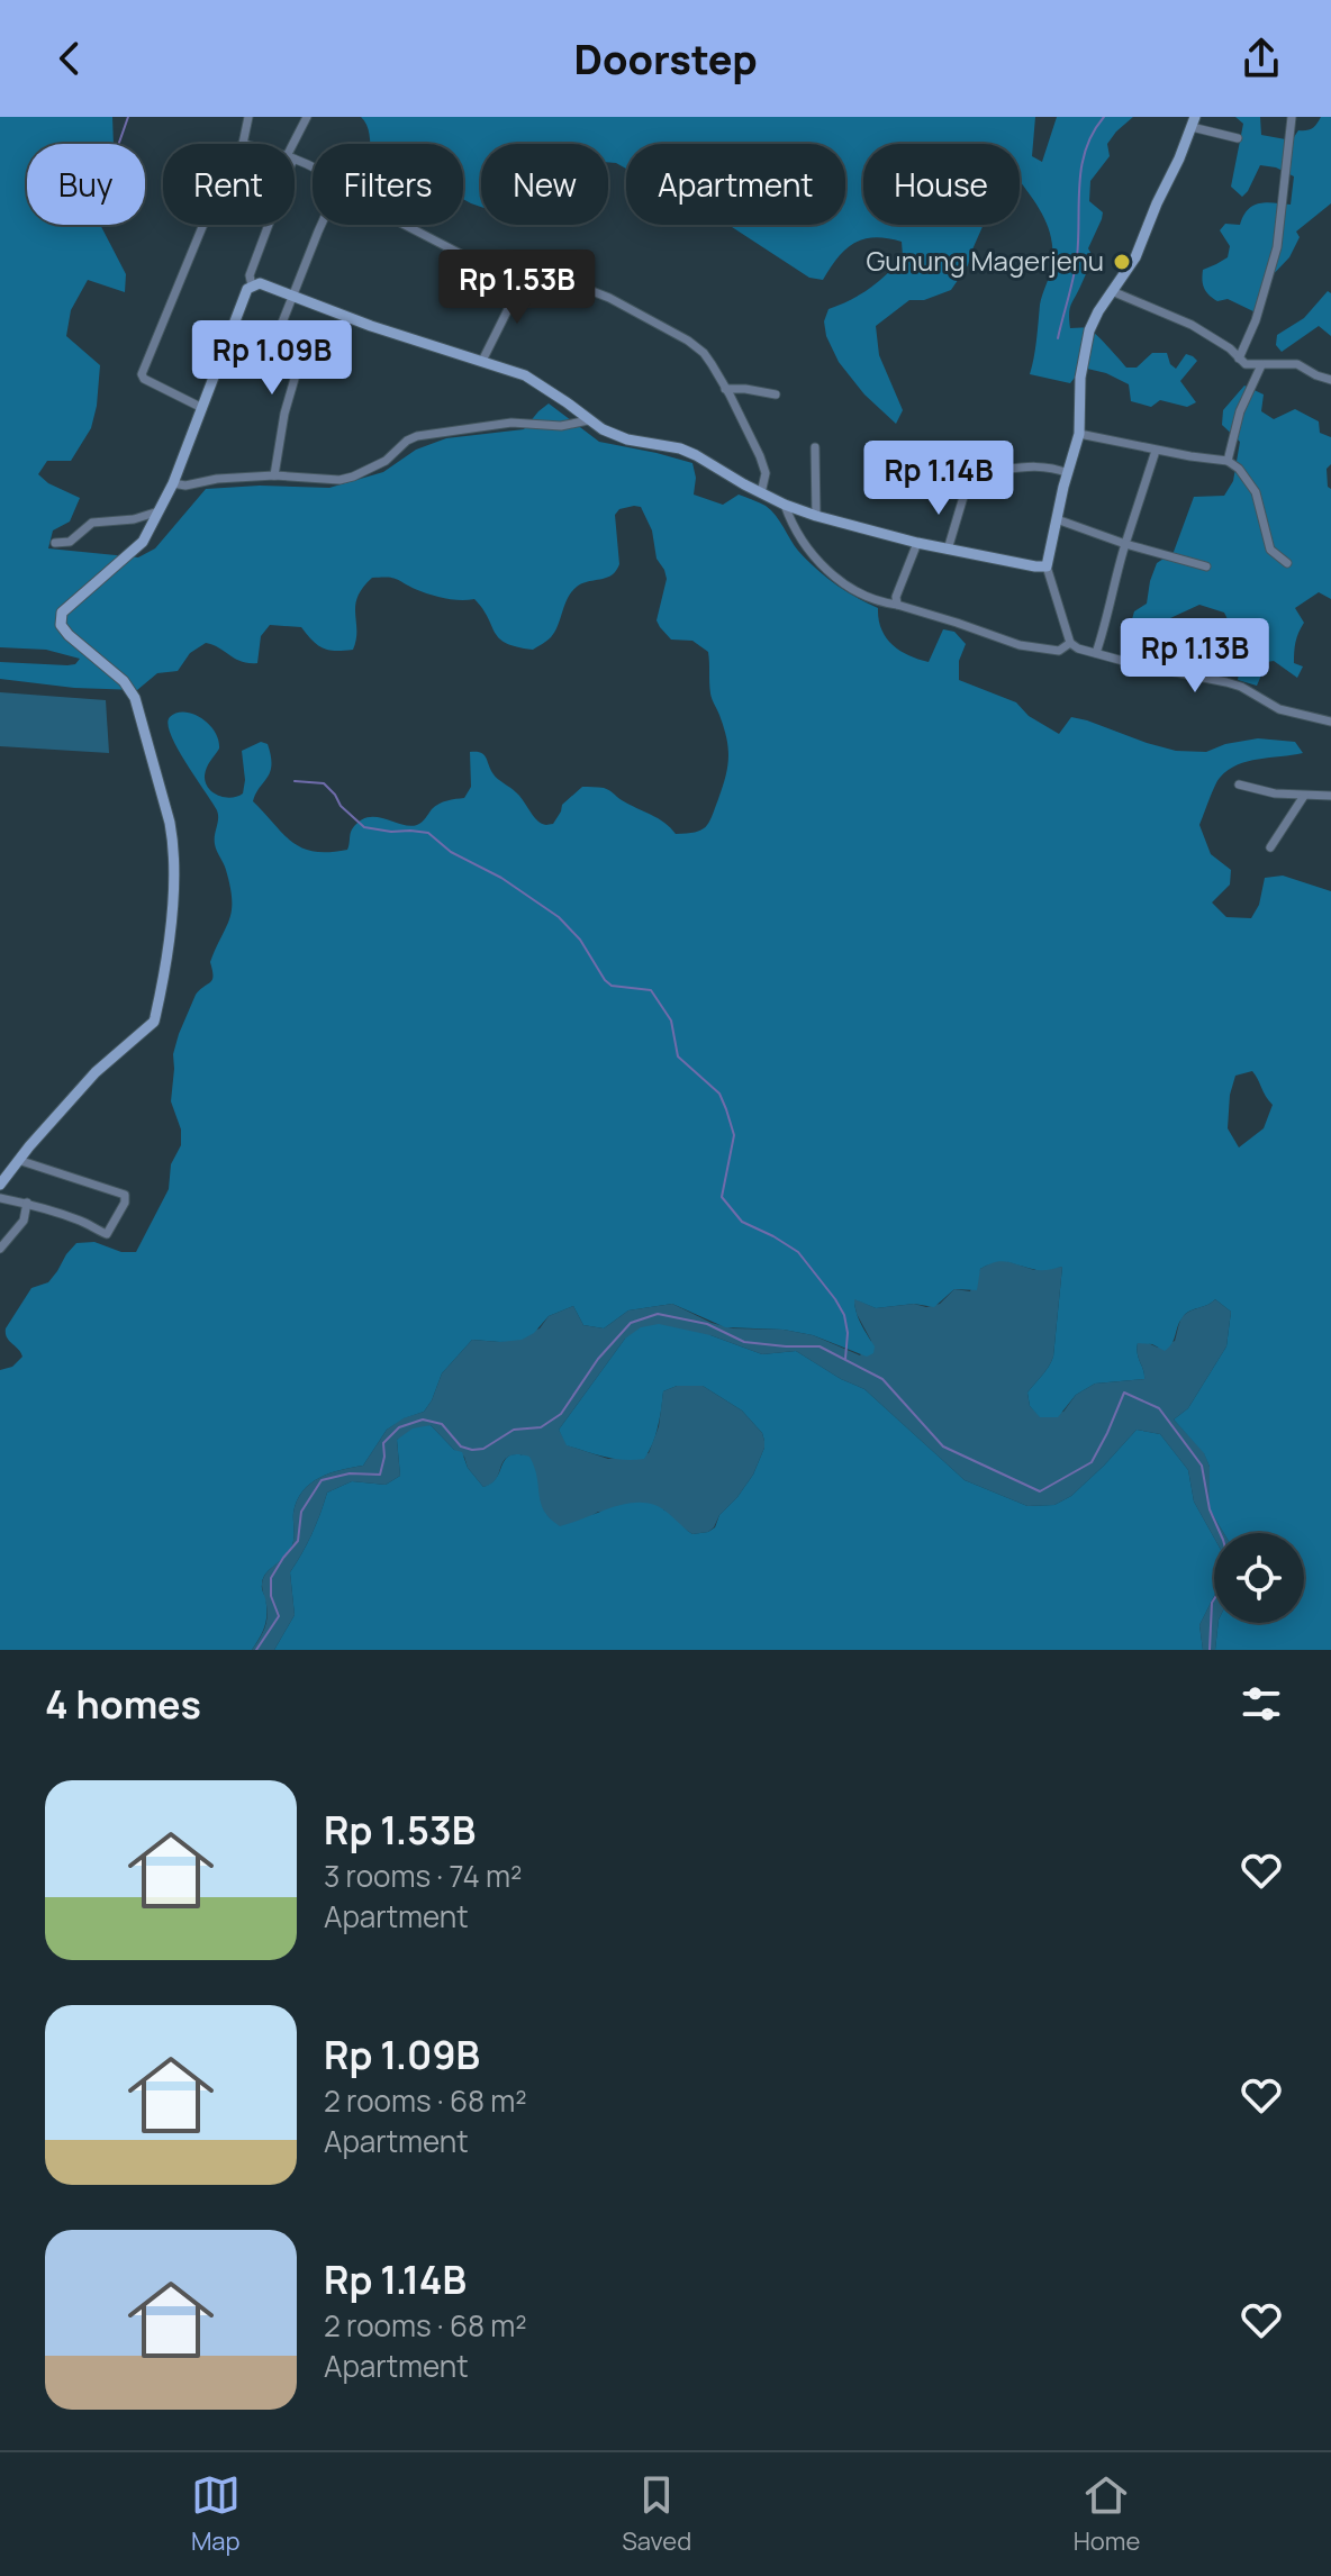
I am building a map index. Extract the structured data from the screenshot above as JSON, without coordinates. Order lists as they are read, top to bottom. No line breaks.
{"places":["Gunung Magerjenu"],"page":{"header":"Doorstep","chip":["Buy","Rent","Filters","New","Apartment","House"],"price":["Rp 1.53B","Rp 1.09B","Rp 1.14B","Rp 1.13B"],"heading":"4 homes","list":[{"name":"Rp 1.53B","note":"3 rooms · 74 m² · Apartment"},{"name":"Rp 1.09B","note":"2 rooms · 68 m² · Apartment"},{"name":"Rp 1.14B","note":"2 rooms · 68 m² · Apartment"}],"tabs":["Map","Saved","Home"]}}
